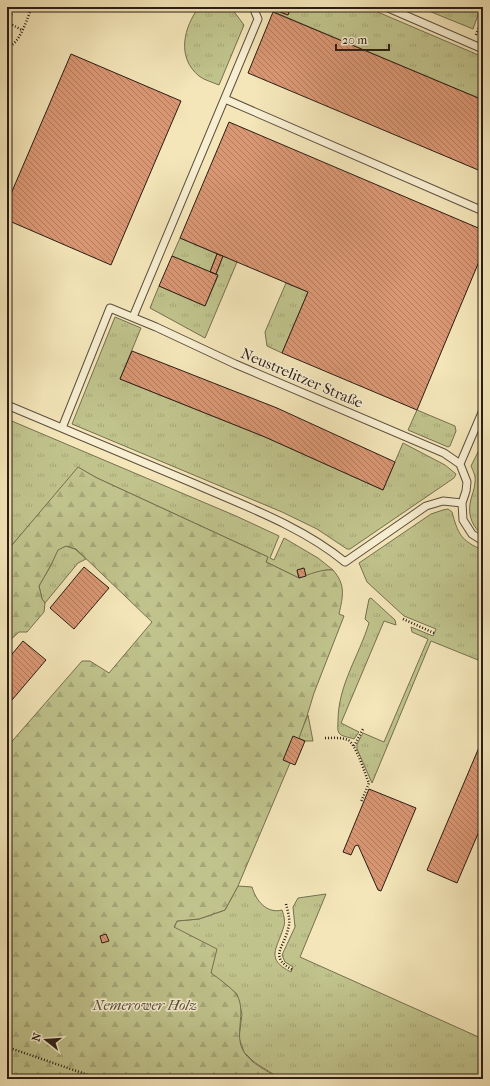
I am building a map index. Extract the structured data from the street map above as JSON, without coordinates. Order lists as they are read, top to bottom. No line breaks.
{"streets":{"lane":["Neustrelitzer Straße"]},"parks":["Nemerower Holz"],"scale_bar":"20 m","north":"left"}
